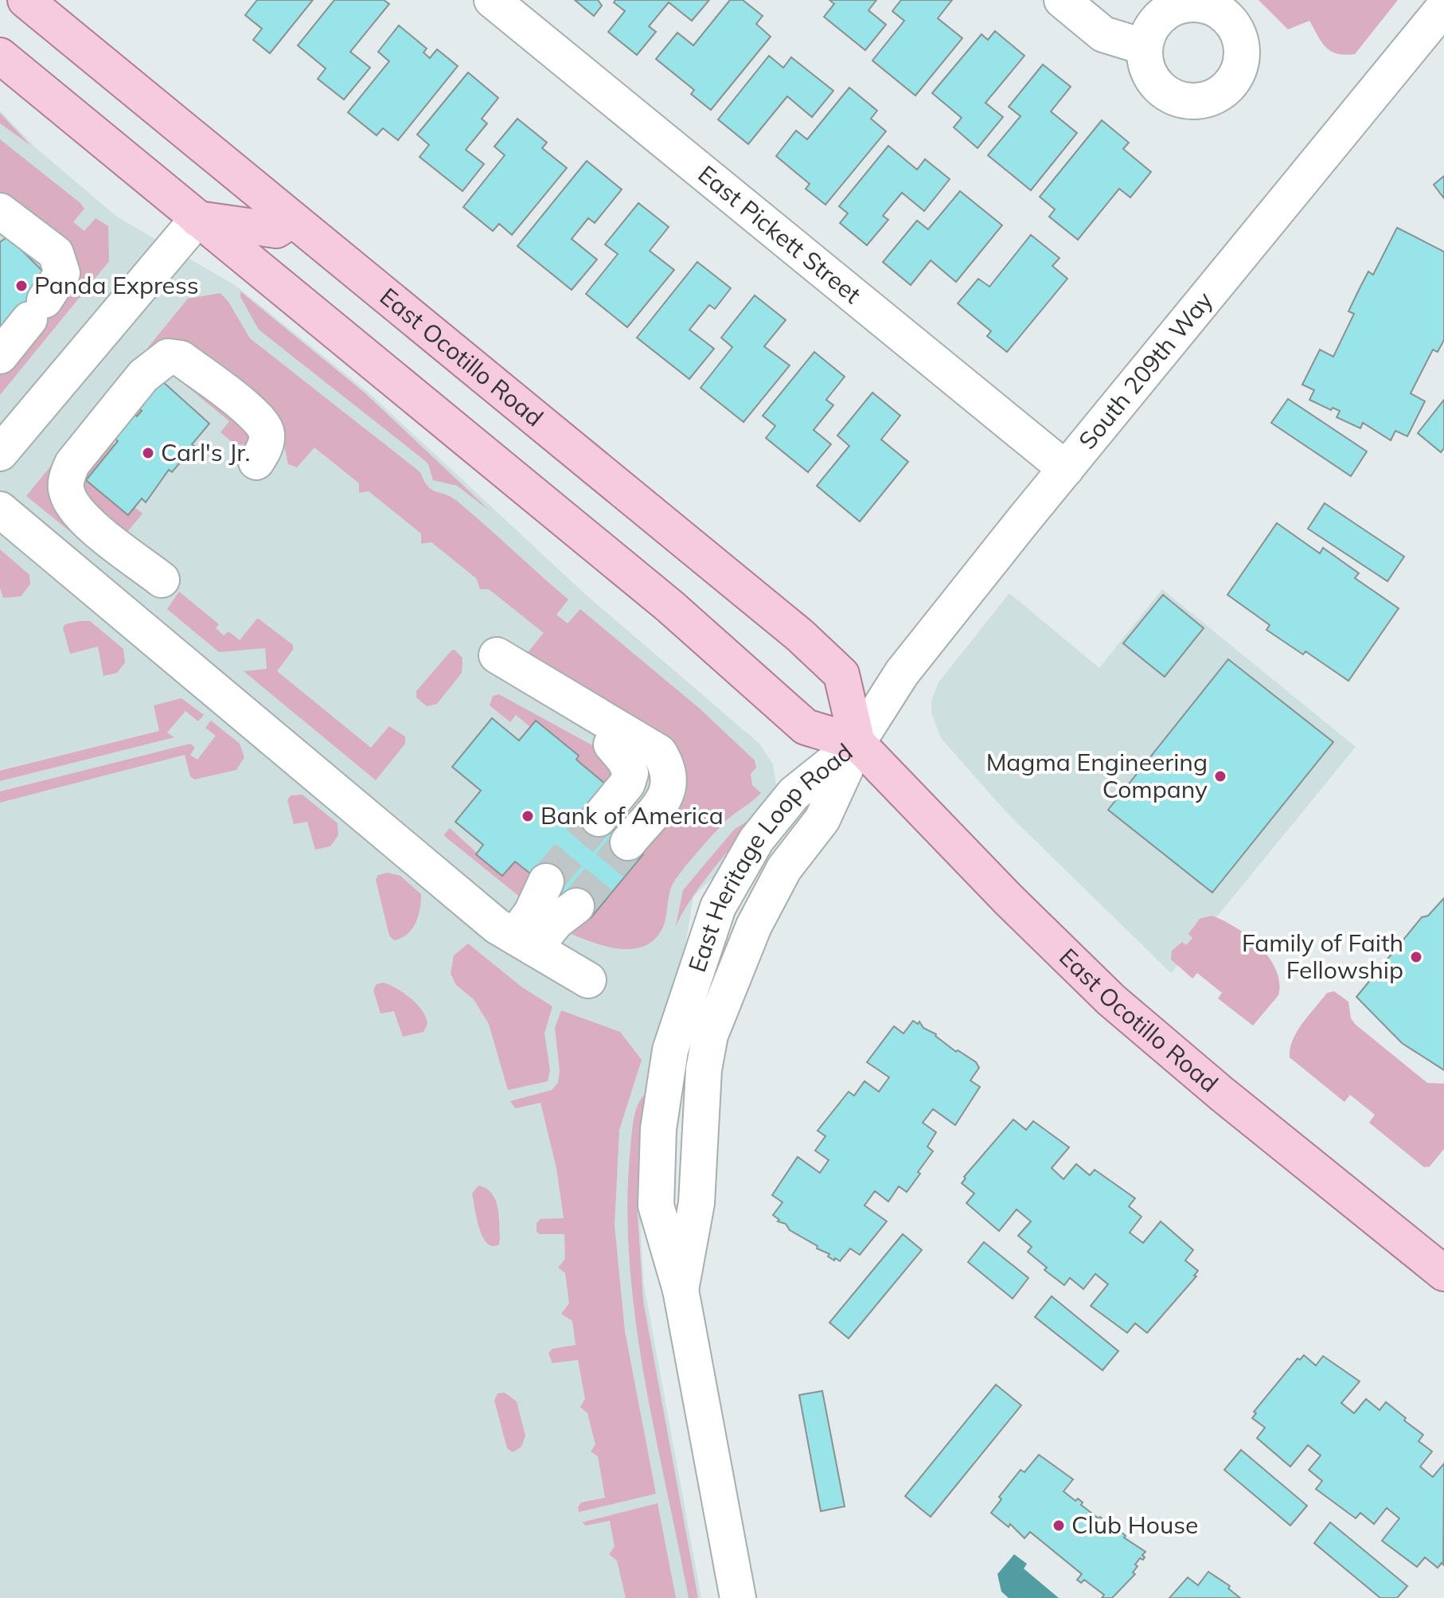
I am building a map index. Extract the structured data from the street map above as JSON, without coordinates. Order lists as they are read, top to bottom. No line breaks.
{"streets":{"main road":["East Ocotillo Road"],"street":["East Pickett Street","South 209th Way","East Heritage Loop Road"]},"crossings":[["East Pickett Street","South 209th Way"],["East Ocotillo Road","South 209th Way"],["East Ocotillo Road","East Heritage Loop Road"],["South 209th Way","East Heritage Loop Road"]],"places":["Panda Express","Carl's Jr.","Magma Engineering Company","Bank of America","Family of Faith Fellowship","Club House"]}
